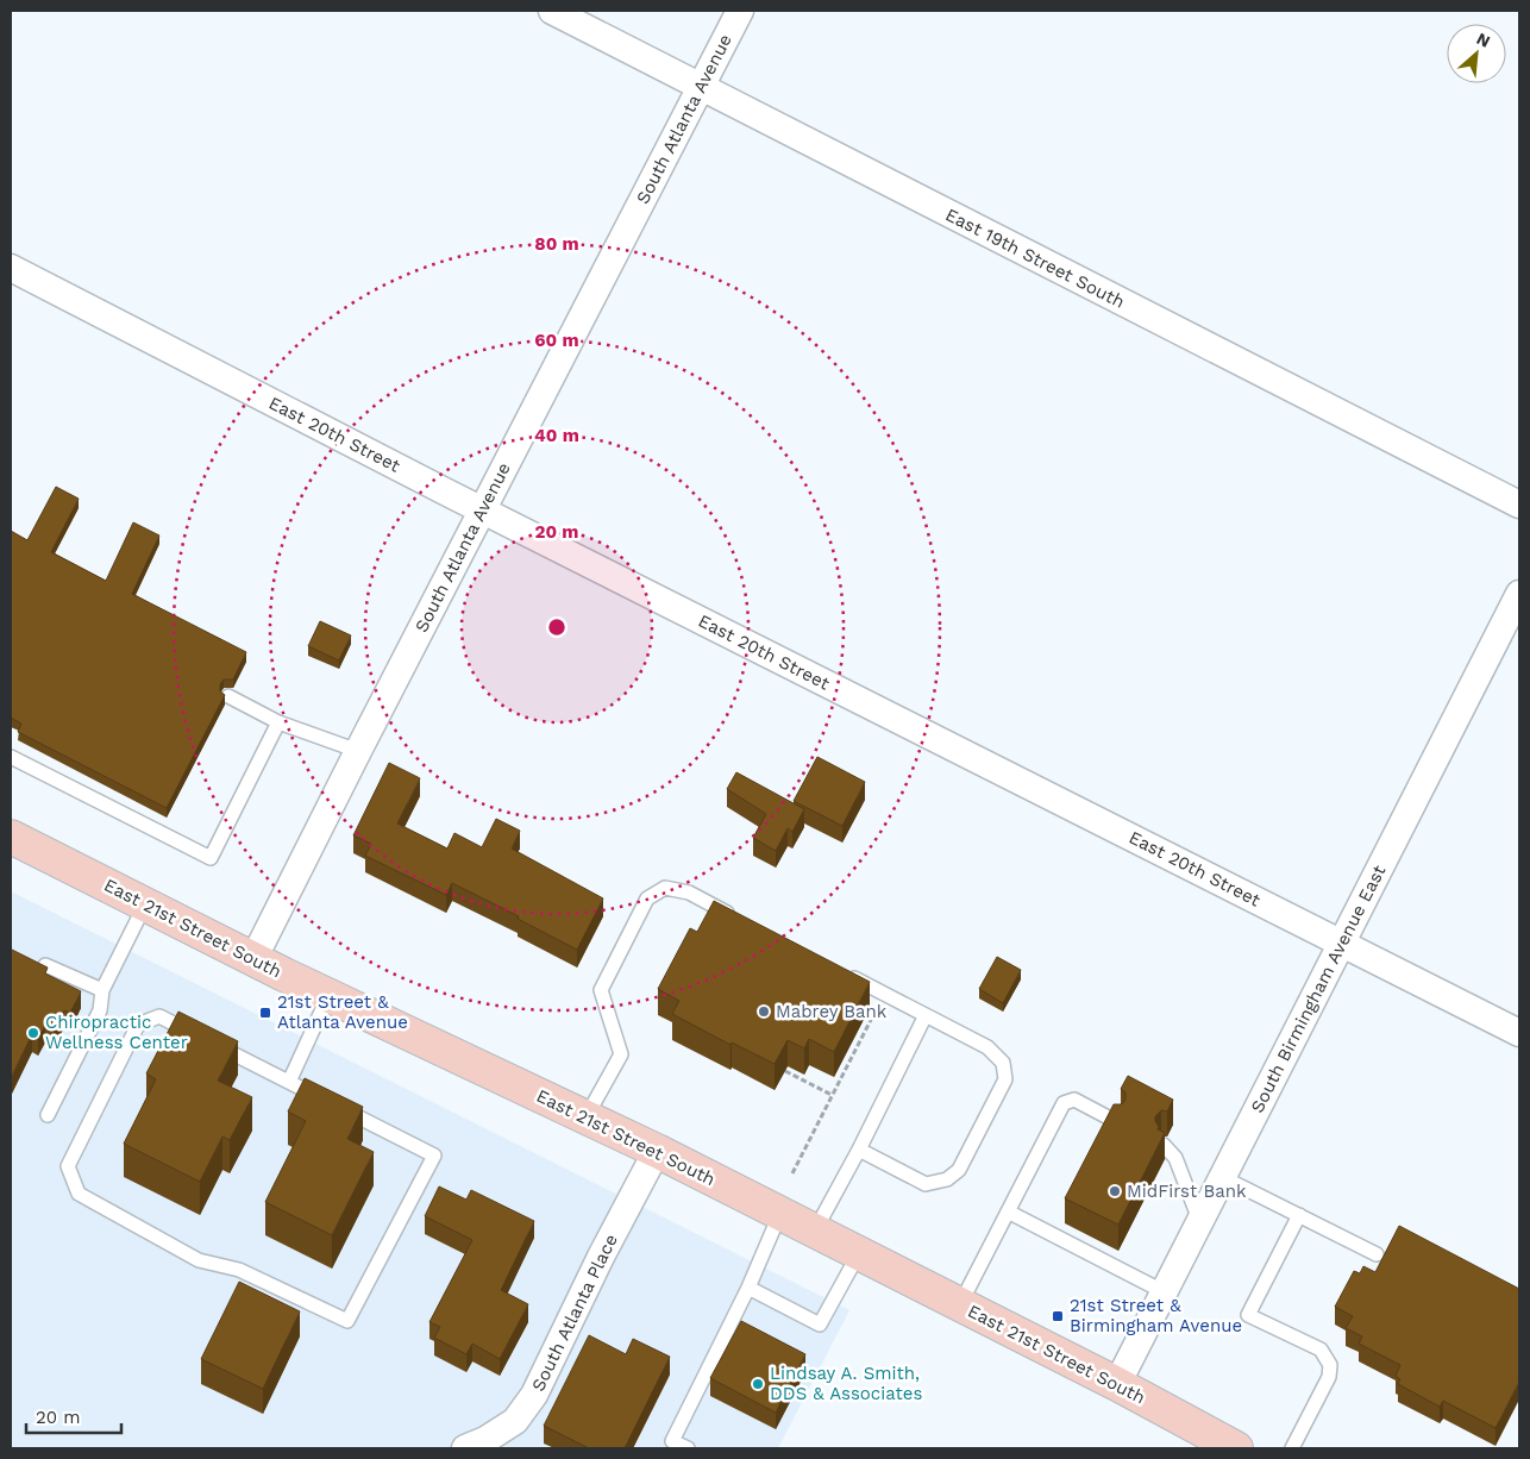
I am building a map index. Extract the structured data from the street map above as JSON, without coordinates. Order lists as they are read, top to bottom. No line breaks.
{"streets":{"main road":["East 21st Street South"],"street":["South Atlanta Avenue","East 19th Street South","East 20th Street","South Birmingham Avenue East","South Atlanta Place"]},"crossings":[["South Atlanta Avenue","East 19th Street South"],["South Atlanta Avenue","East 20th Street"],["South Atlanta Avenue","East 21st Street South"],["East 20th Street","South Birmingham Avenue East"],["East 21st Street South","South Birmingham Avenue East"],["East 21st Street South","South Atlanta Place"]],"places":{"other":["Mabrey Bank","Chiropractic Wellness Center","MidFirst Bank","Lindsay A. Smith, DDS & Associates"],"transit":["21st Street & Atlanta Avenue","21st Street & Birmingham Avenue"]},"scale_bar":"20 m","north":"top right","rings":["80 m","60 m","40 m","20 m"]}
